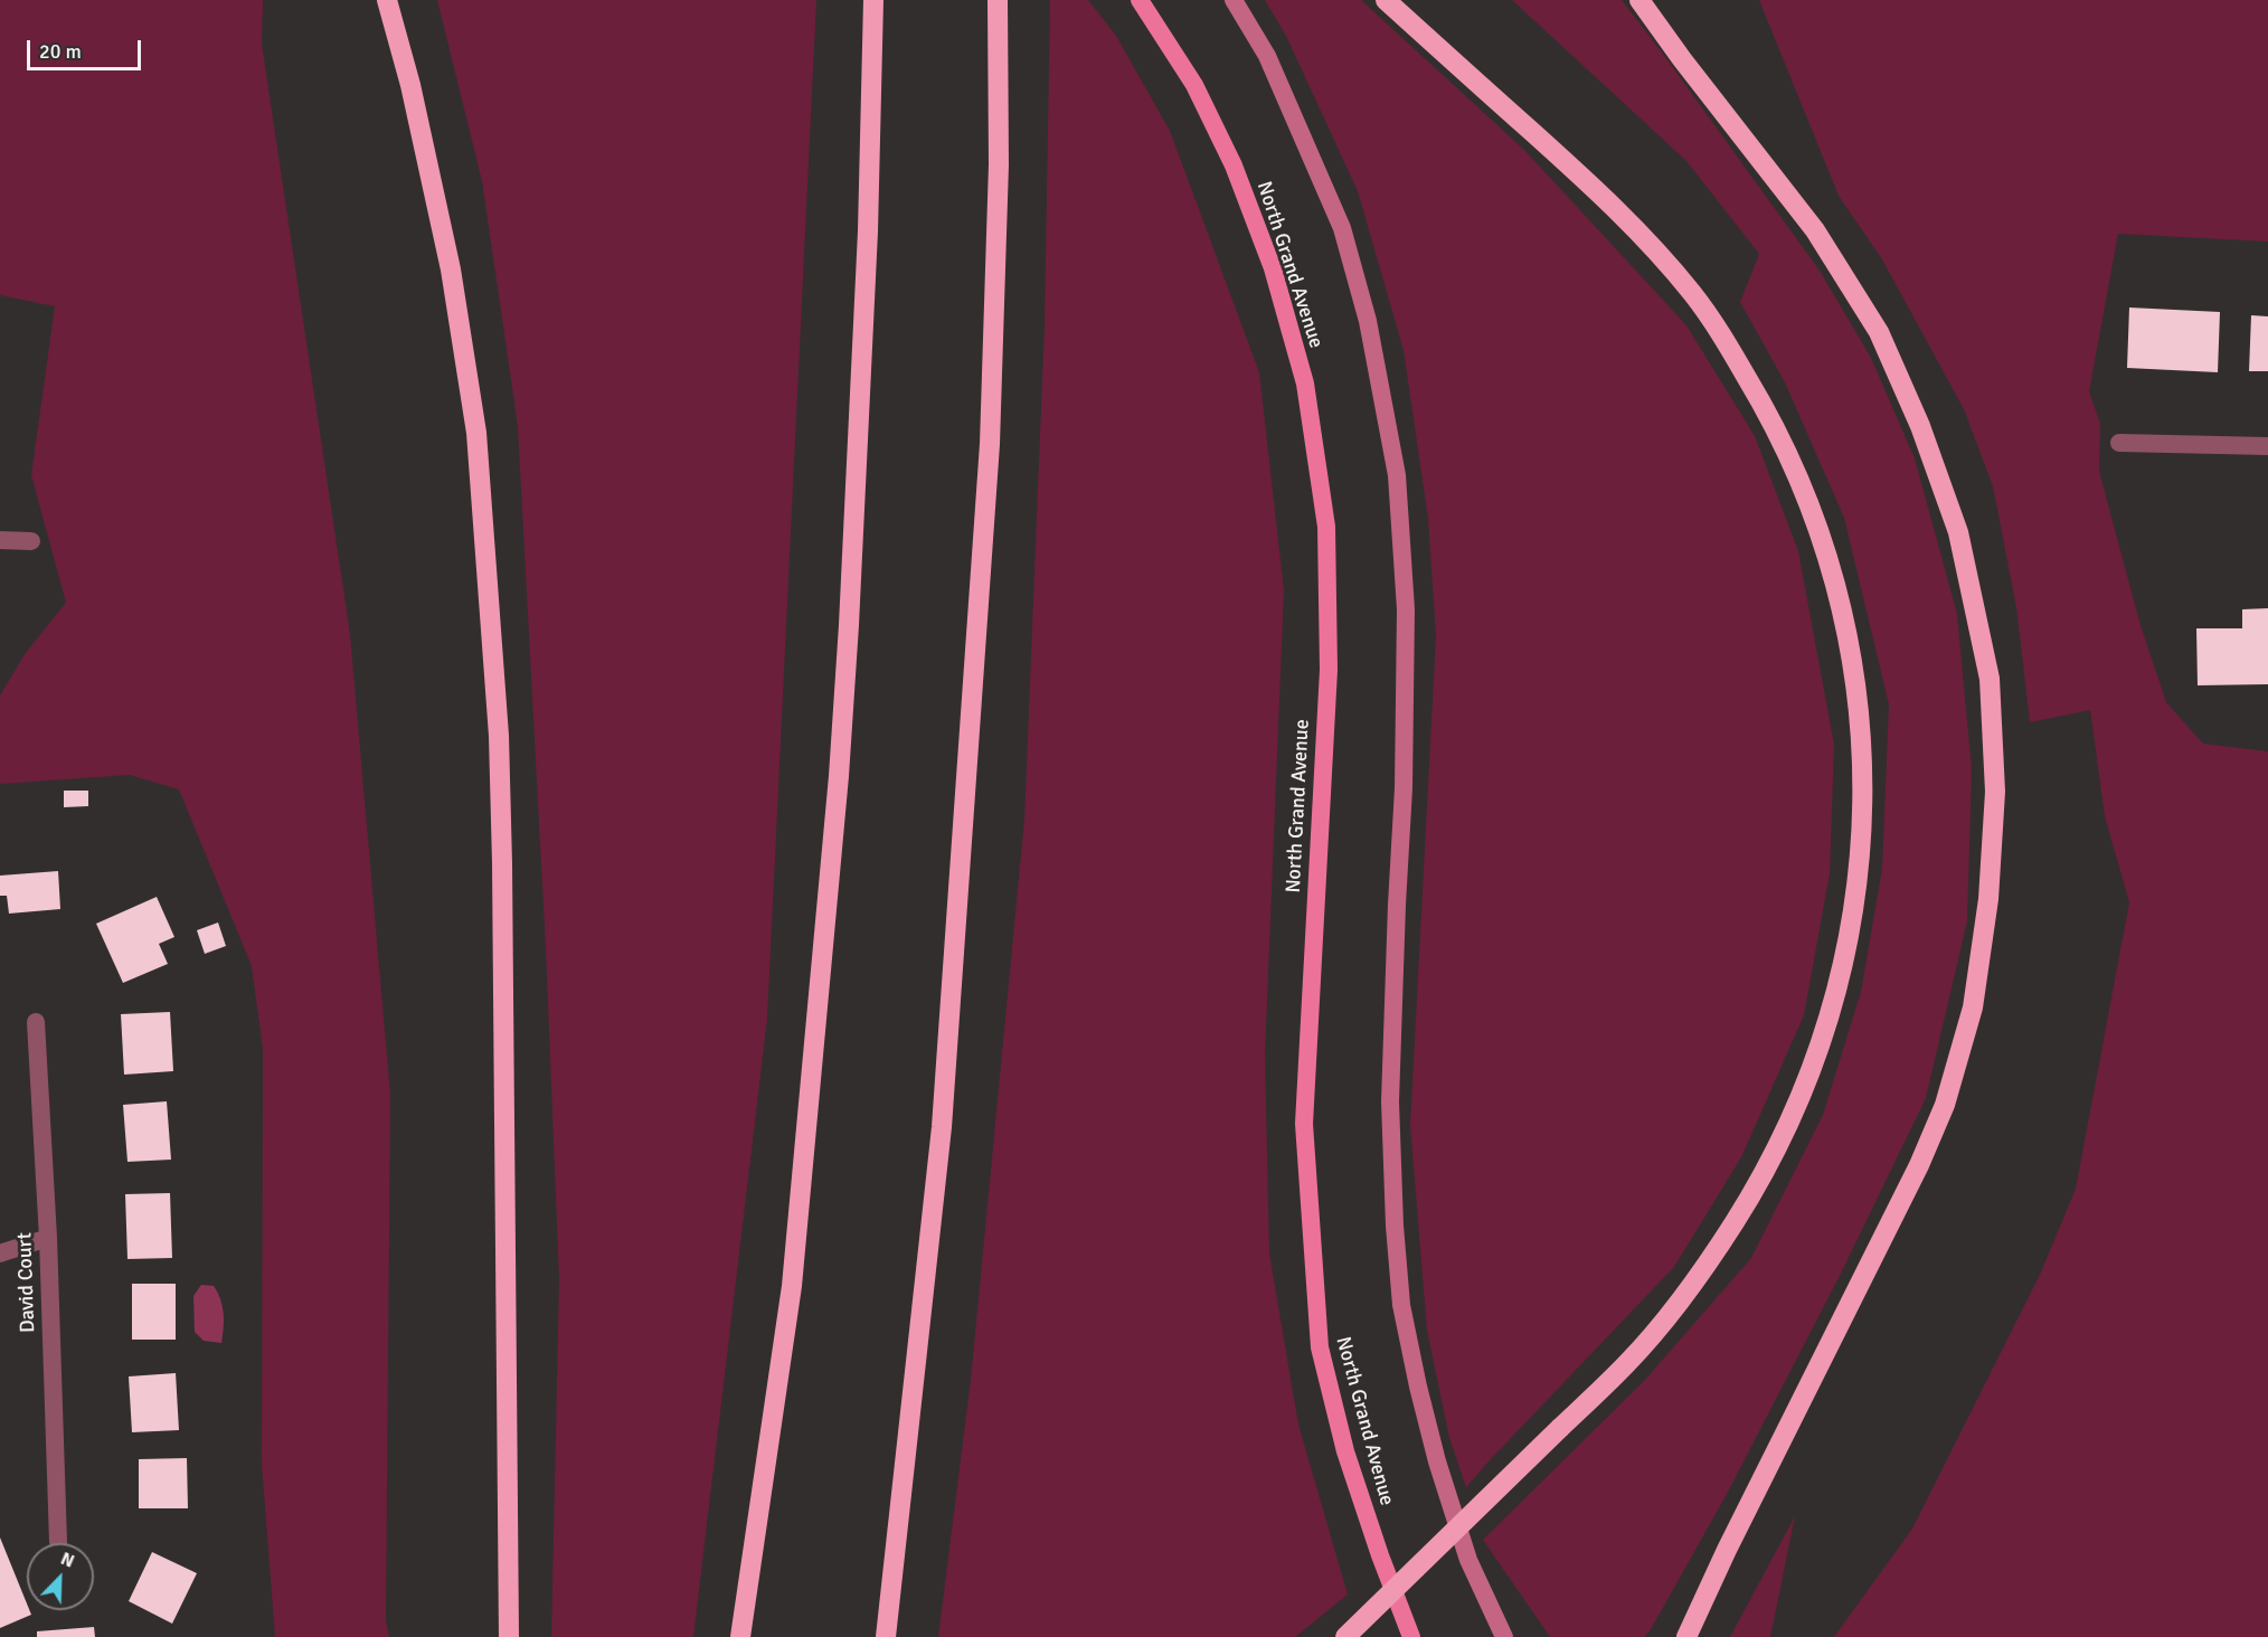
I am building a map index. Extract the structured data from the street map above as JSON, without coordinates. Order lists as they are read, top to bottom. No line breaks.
{"streets":{"main road":["North Grand Avenue"],"street":["David Court"]},"scale_bar":"20 m","north":"top right"}
